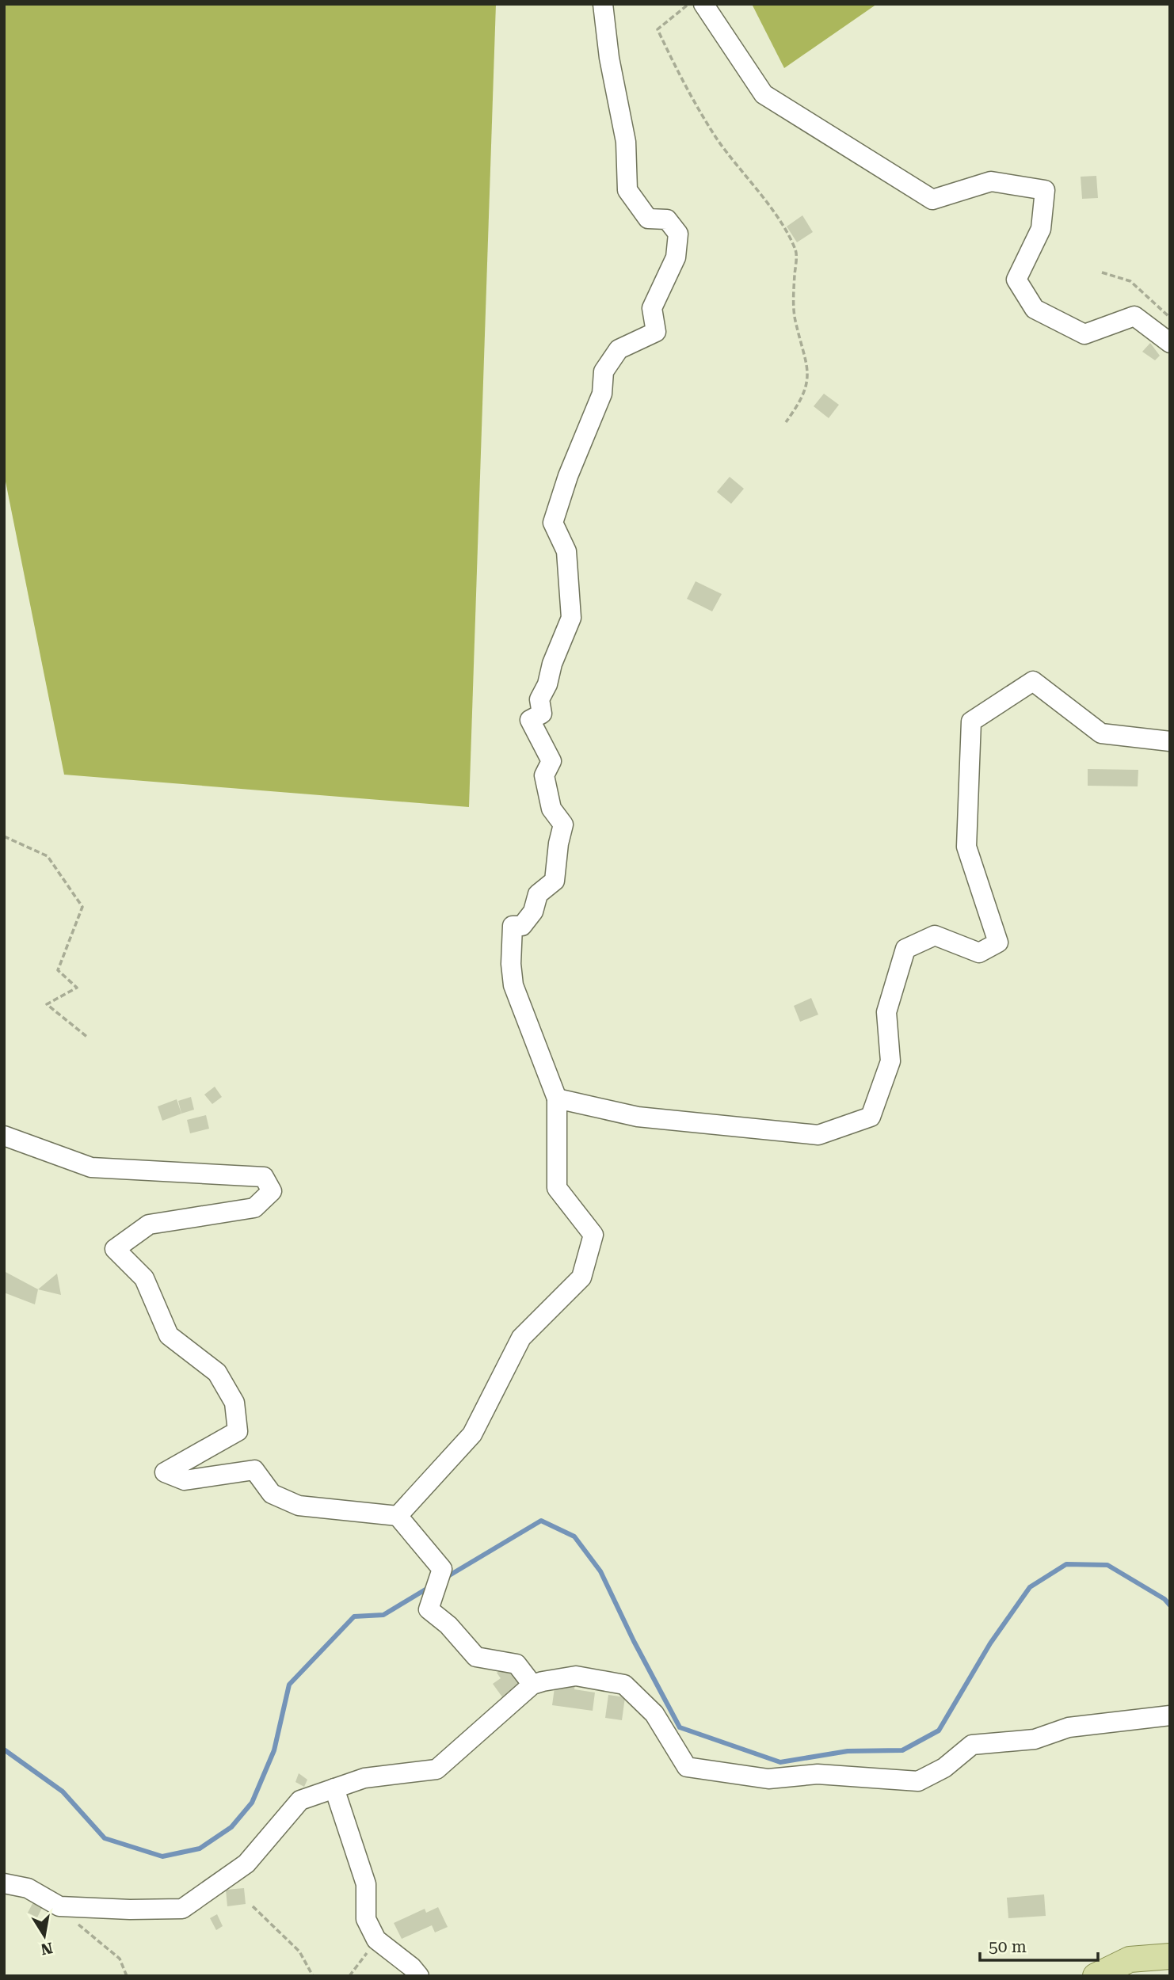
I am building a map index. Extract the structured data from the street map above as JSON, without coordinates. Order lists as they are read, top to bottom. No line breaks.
{"scale_bar":"50 m","north":"bottom"}
